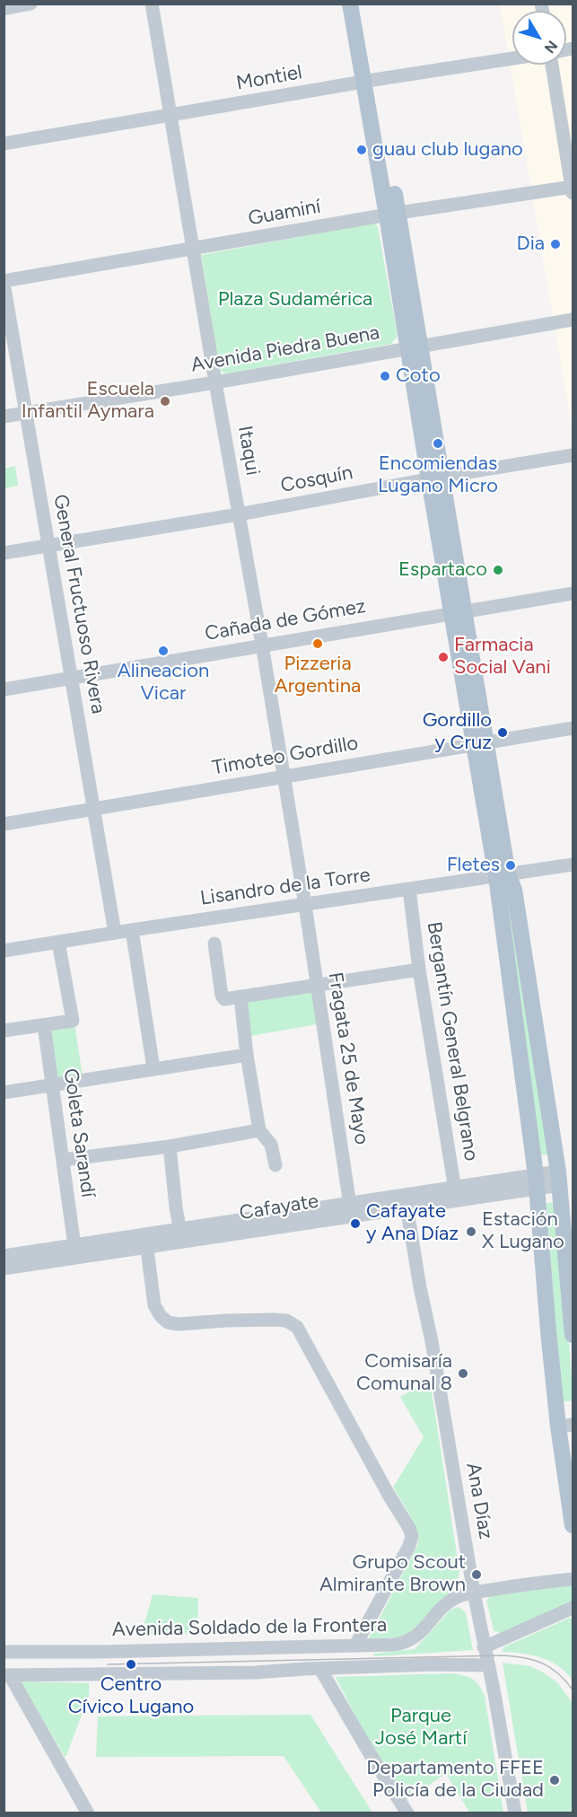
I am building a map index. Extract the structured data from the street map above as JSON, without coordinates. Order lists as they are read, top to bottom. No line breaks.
{"streets":{"street":["Montiel","Guaminí","Avenida Piedra Buena","Itaqui","Cosquín","General Fructuoso Rivera","Cañada de Gómez","Timoteo Gordillo","Lisandro de la Torre","Bergantín General Belgrano","Fragata 25 de Mayo","Goleta Sarandí","Cafayate","Ana Díaz","Avenida Soldado de la Frontera"]},"crossings":[["Montiel","Itaqui"],["Guaminí","Itaqui"],["Guaminí","General Fructuoso Rivera"],["Avenida Piedra Buena","Itaqui"],["Avenida Piedra Buena","General Fructuoso Rivera"],["Itaqui","Cosquín"],["Itaqui","Cañada de Gómez"],["Itaqui","Timoteo Gordillo"],["Itaqui","Lisandro de la Torre"],["Itaqui","Fragata 25 de Mayo"],["Cosquín","General Fructuoso Rivera"],["General Fructuoso Rivera","Cañada de Gómez"],["General Fructuoso Rivera","Timoteo Gordillo"],["General Fructuoso Rivera","Lisandro de la Torre"],["Lisandro de la Torre","Bergantín General Belgrano"],["Lisandro de la Torre","Fragata 25 de Mayo"],["Bergantín General Belgrano","Cafayate"],["Fragata 25 de Mayo","Cafayate"],["Goleta Sarandí","Cafayate"],["Cafayate","Ana Díaz"],["Ana Díaz","Avenida Soldado de la Frontera"]],"parks":["Plaza Sudamérica","Parque José Martí"],"places":["guau club lugano","Dia","Coto","Escuela Infantil Aymara","Encomiendas Lugano Micro","Espartaco","Pizzeria Argentina","Alineacion Vicar","Farmacia Social Vani","Gordillo y Cruz","Fletes","Cafayate y Ana Díaz","Estación X Lugano","Comisaría Comunal 8","Grupo Scout Almirante Brown","Centro Cívico Lugano","Departamento FFEE Policía de la Ciudad"],"north":"bottom right"}
